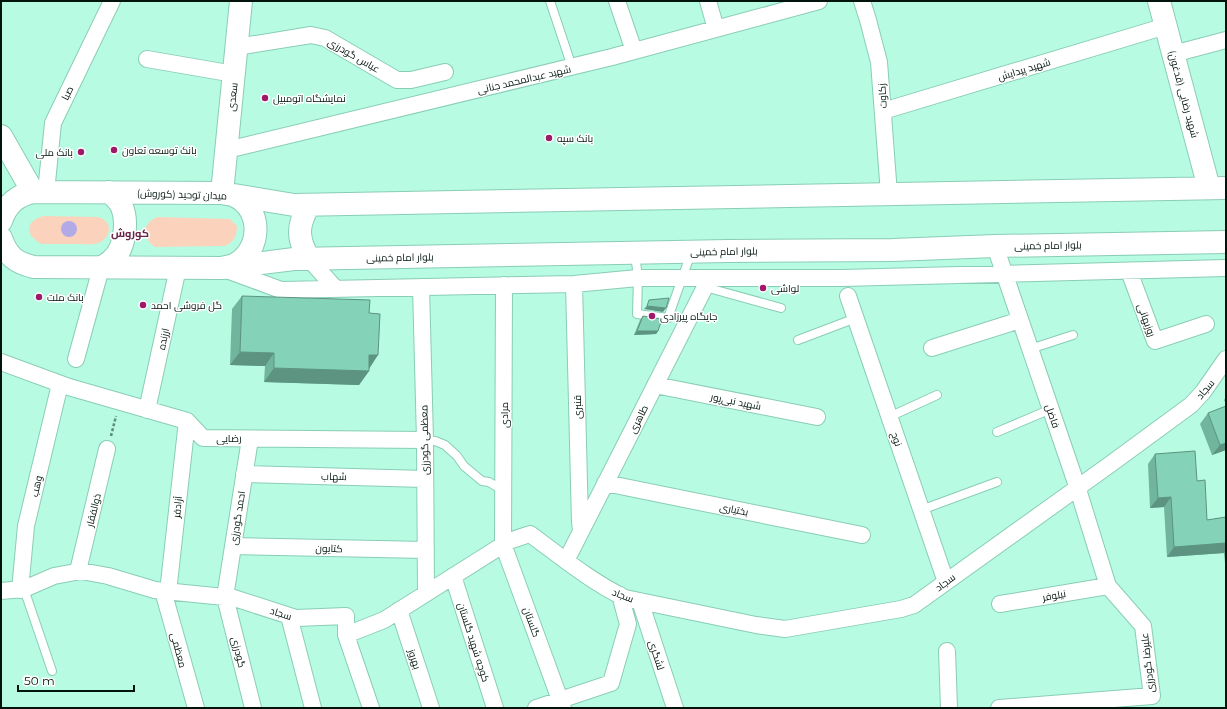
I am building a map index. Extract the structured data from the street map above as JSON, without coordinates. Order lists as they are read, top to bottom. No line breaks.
{"streets":{"main road":["(قدغون) شهید رضایی","سعدی","میدان توحید (کوروش)","بلوار امام خمینی"],"street":["عباس گودرزی","شهید پیدایش","شهید عبدالمحمد جنانی","صبا","زکاوت","روزبهانی","ارزنده","سجاد","شهید نبی‌پور","قنبری","مرادی","فاضل","طاهری","رضایی","نوح","معظمی گودرزی","شهاب","وهب","آزادفر","بختیاری","ذوالفقار","احمد گودرزی","کتایون","نیلوفر","گلستان","کوچه شهید گلستان","معظمی","گودرزی","لشگری","بهروز","علیرضا گودرزی"]},"crossings":[["عباس گودرزی","سعدی"],["شهید پیدایش","(قدغون) شهید رضایی"],["شهید پیدایش","زکاوت"],["شهید عبدالمحمد جنانی","سعدی"],["صبا","میدان توحید (کوروش)"],["سعدی","میدان توحید (کوروش)"],["سعدی","بلوار امام خمینی"],["سعدی","ارزنده"],["میدان توحید (کوروش)","بلوار امام خمینی"],["میدان توحید (کوروش)","ارزنده"],["بلوار امام خمینی","ارزنده"],["بلوار امام خمینی","فاضل"],["ارزنده","رضایی"],["سجاد","مرادی"],["سجاد","فاضل"],["سجاد","طاهری"],["سجاد","نوح"],["سجاد","معظمی گودرزی"],["سجاد","وهب"],["سجاد","آزادفر"],["سجاد","ذوالفقار"],["سجاد","احمد گودرزی"],["سجاد","گلستان"],["سجاد","کوچه شهید گلستان"],["سجاد","معظمی"],["سجاد","گودرزی"],["سجاد","لشگری"],["سجاد","بهروز"],["شهید نبی‌پور","طاهری"],["قنبری","طاهری"],["مرادی","گلستان"],["فاضل","نیلوفر"],["فاضل","علیرضا گودرزی"],["طاهری","بختیاری"],["رضایی","معظمی گودرزی"],["رضایی","وهب"],["رضایی","آزادفر"],["رضایی","احمد گودرزی"],["معظمی گودرزی","شهاب"],["معظمی گودرزی","کتایون"],["شهاب","احمد گودرزی"],["آزادفر","معظمی"],["احمد گودرزی","کتایون"],["احمد گودرزی","گودرزی"],["نیلوفر","علیرضا گودرزی"]],"districts":["کوروش"],"places":["نمایشگاه اتومبیل","بانک سپه","بانک توسعه تعاون","بانک ملی","لواشی","بانک ملت","گل فروشی احمد","جایگاه پیرزادی"],"scale_bar":"50 m"}
